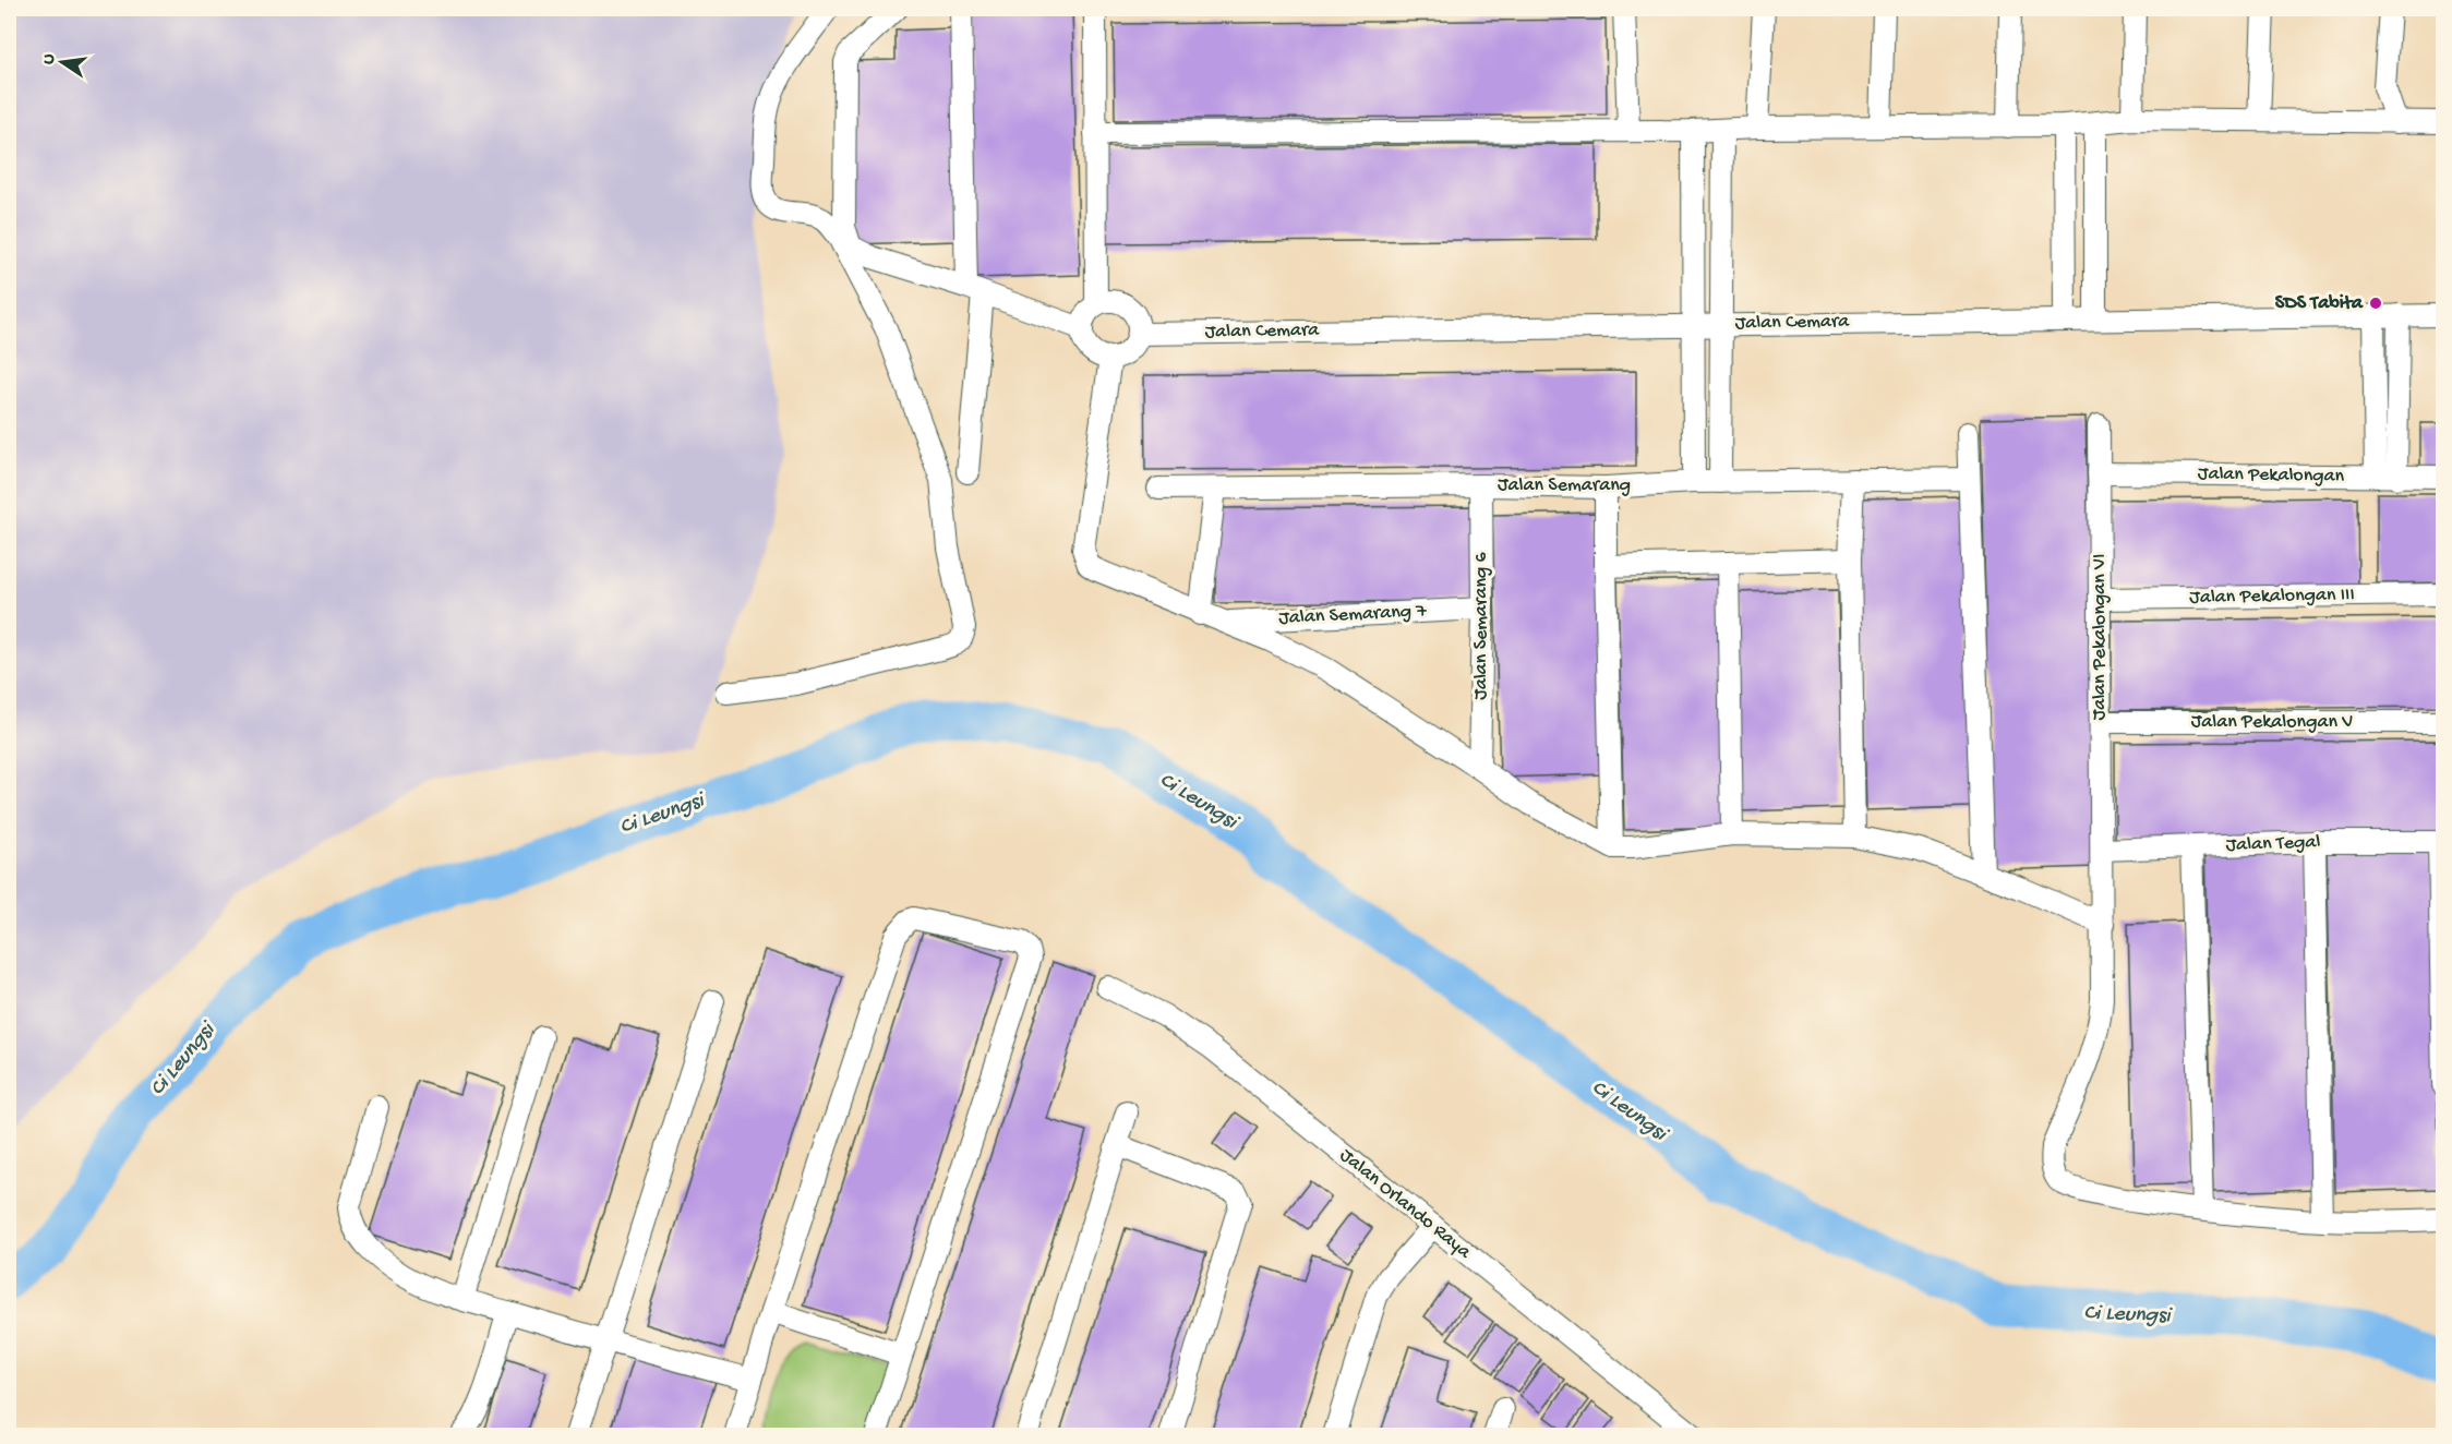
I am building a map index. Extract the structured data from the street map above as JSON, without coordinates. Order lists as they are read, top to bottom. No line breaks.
{"streets":{"street":["Jalan Cemara","Jalan Pekalongan","Jalan Semarang","Jalan Pekalongan III","Jalan Semarang 7","Jalan Semarang 6","Jalan Pekalongan VI","Jalan Pekalongan V","Jalan Tegal","Jalan Orlando Raya"]},"crossings":[["Jalan Pekalongan","Jalan Pekalongan VI"],["Jalan Semarang","Jalan Semarang 6"],["Jalan Pekalongan III","Jalan Pekalongan VI"],["Jalan Semarang 7","Jalan Semarang 6"],["Jalan Pekalongan VI","Jalan Pekalongan V"],["Jalan Pekalongan VI","Jalan Tegal"]],"water":["Ci Leungsi"],"places":["SDS Tabita"],"north":"left"}
